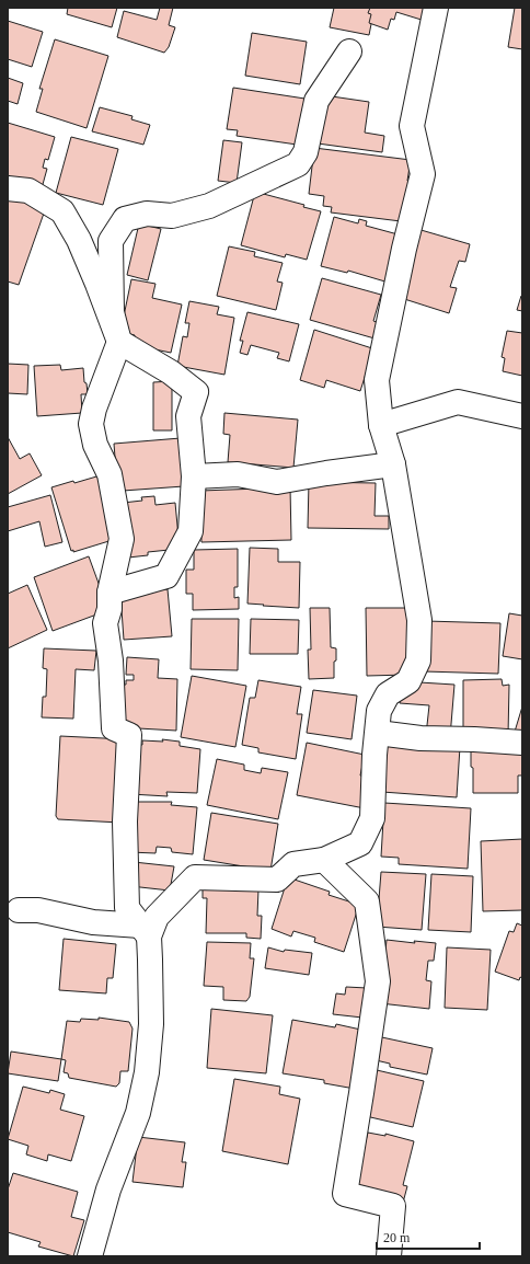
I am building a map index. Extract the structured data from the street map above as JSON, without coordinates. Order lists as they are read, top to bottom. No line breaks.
{"scale_bar":"20 m"}
